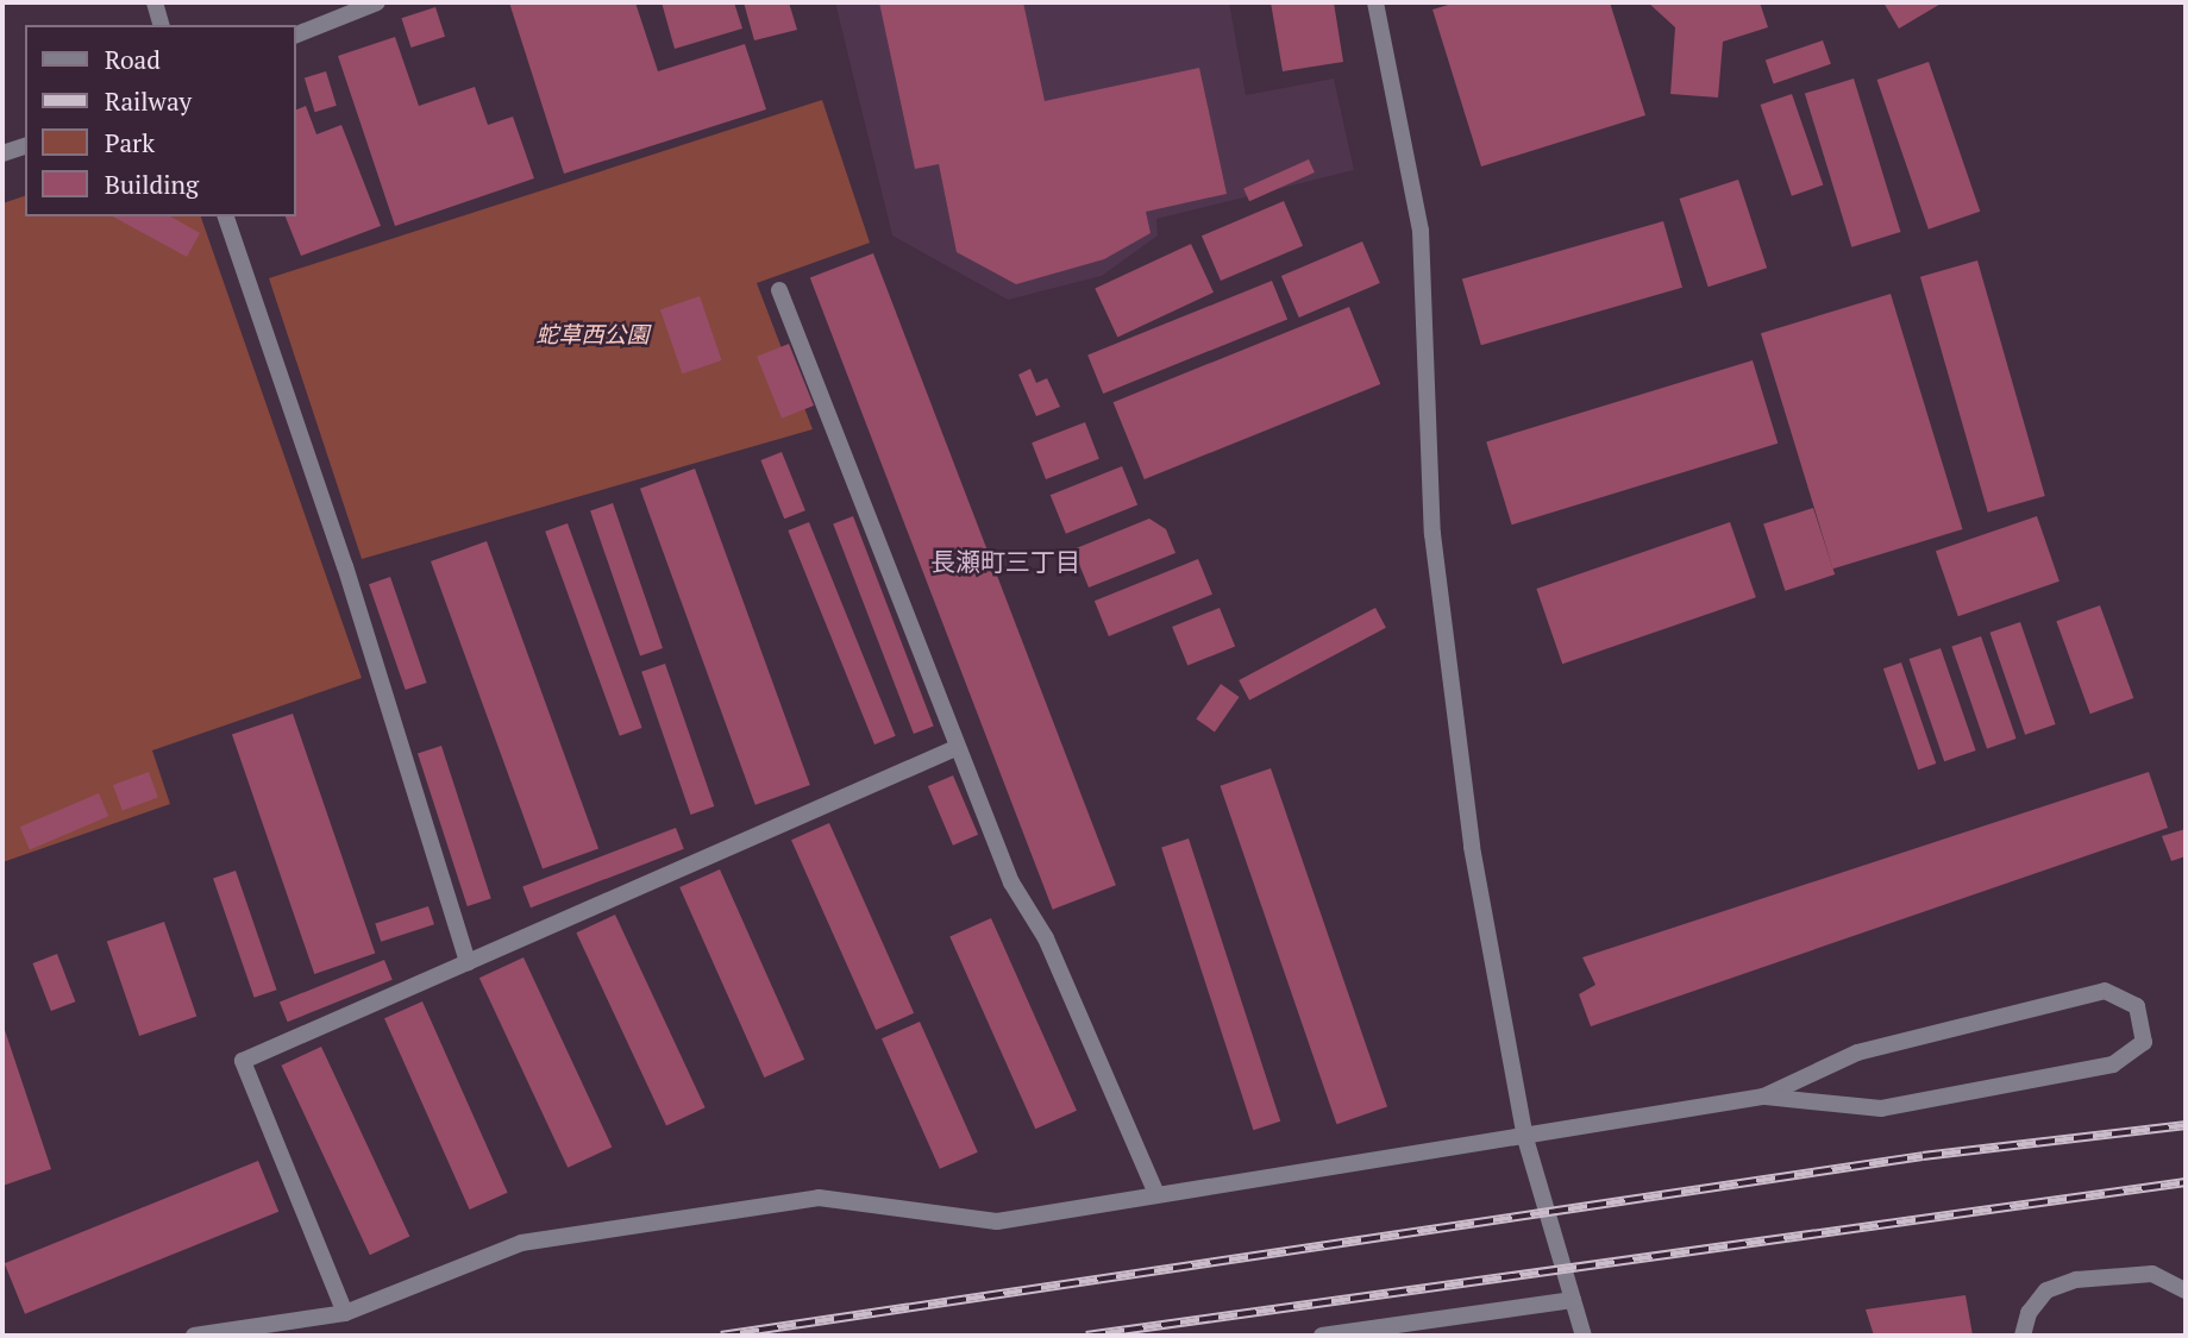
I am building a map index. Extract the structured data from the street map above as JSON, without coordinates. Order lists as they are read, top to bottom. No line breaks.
{"districts":["長瀬町三丁目"],"parks":["蛇草西公園"],"legend":["Road","Railway","Park","Building"]}
